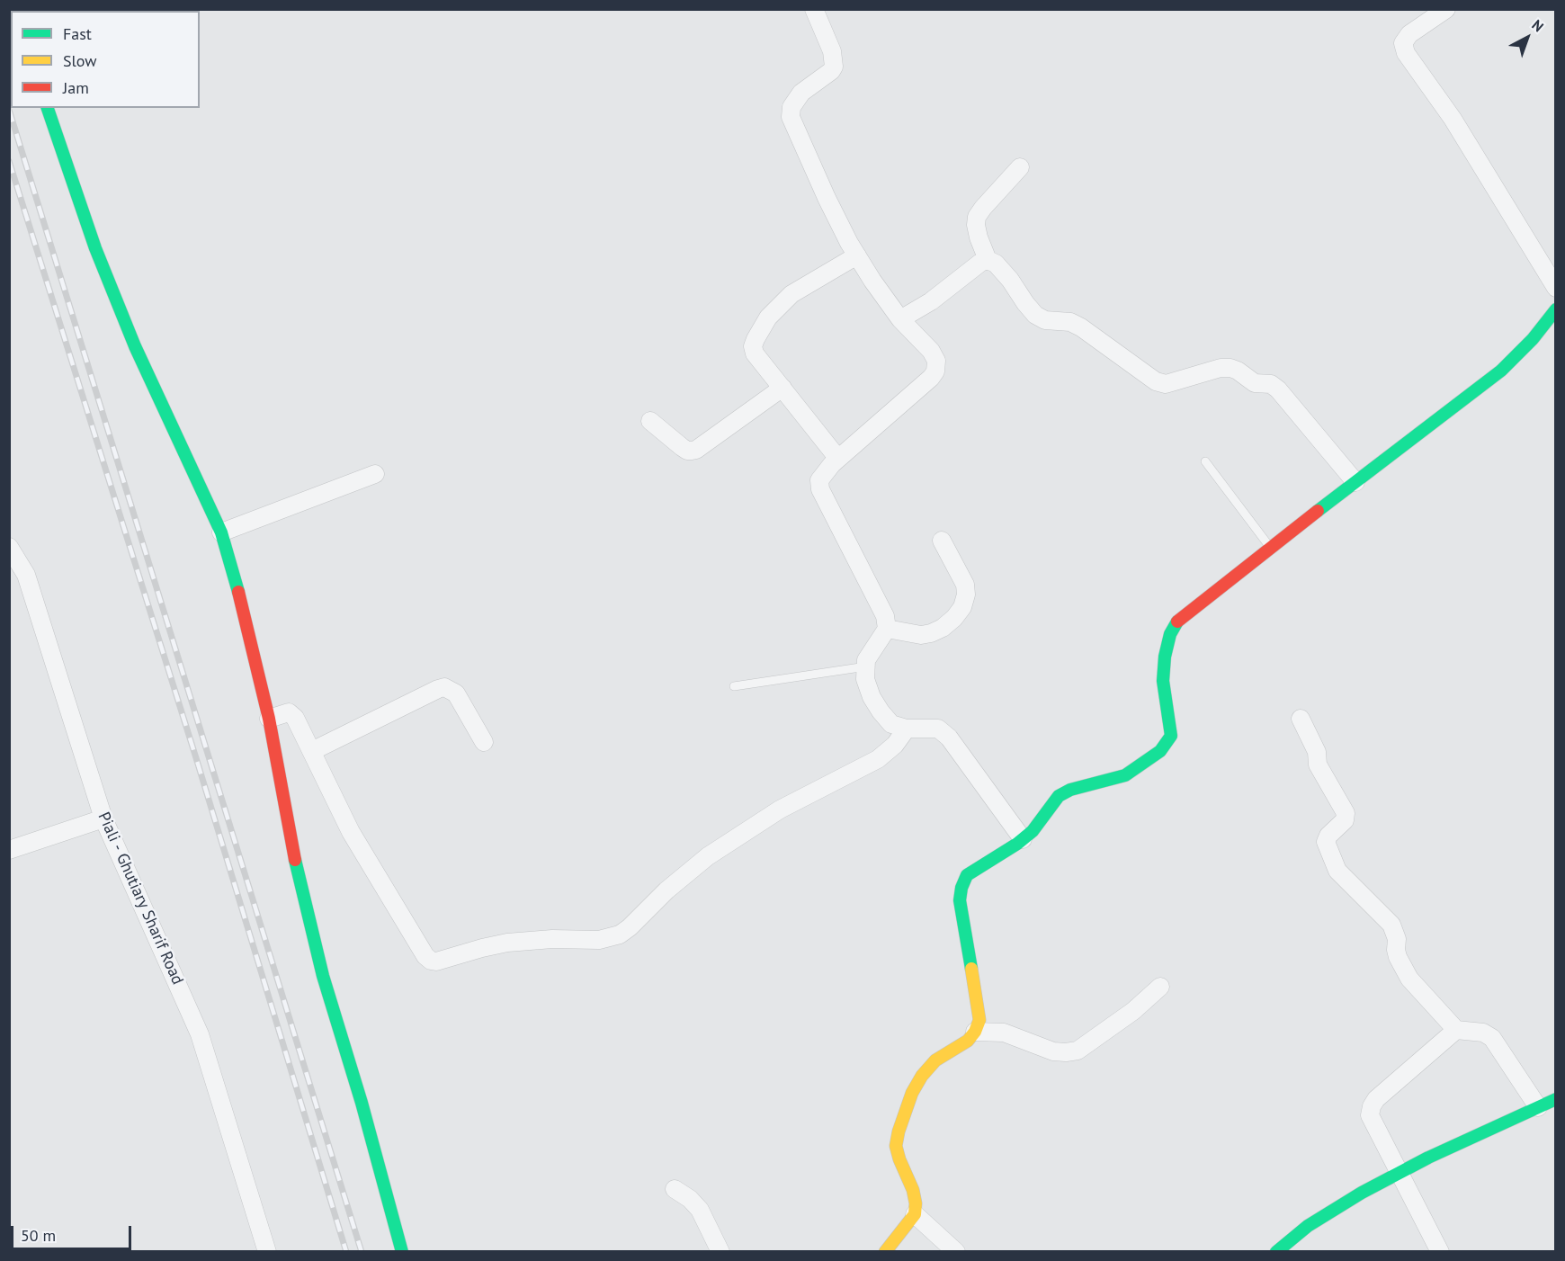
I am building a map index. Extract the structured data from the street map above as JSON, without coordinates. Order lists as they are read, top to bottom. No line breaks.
{"streets":{"street":["Piali - Ghutiary Sharif Road"]},"legend":["Fast","Slow","Jam"],"scale_bar":"50 m","north":"top right"}
